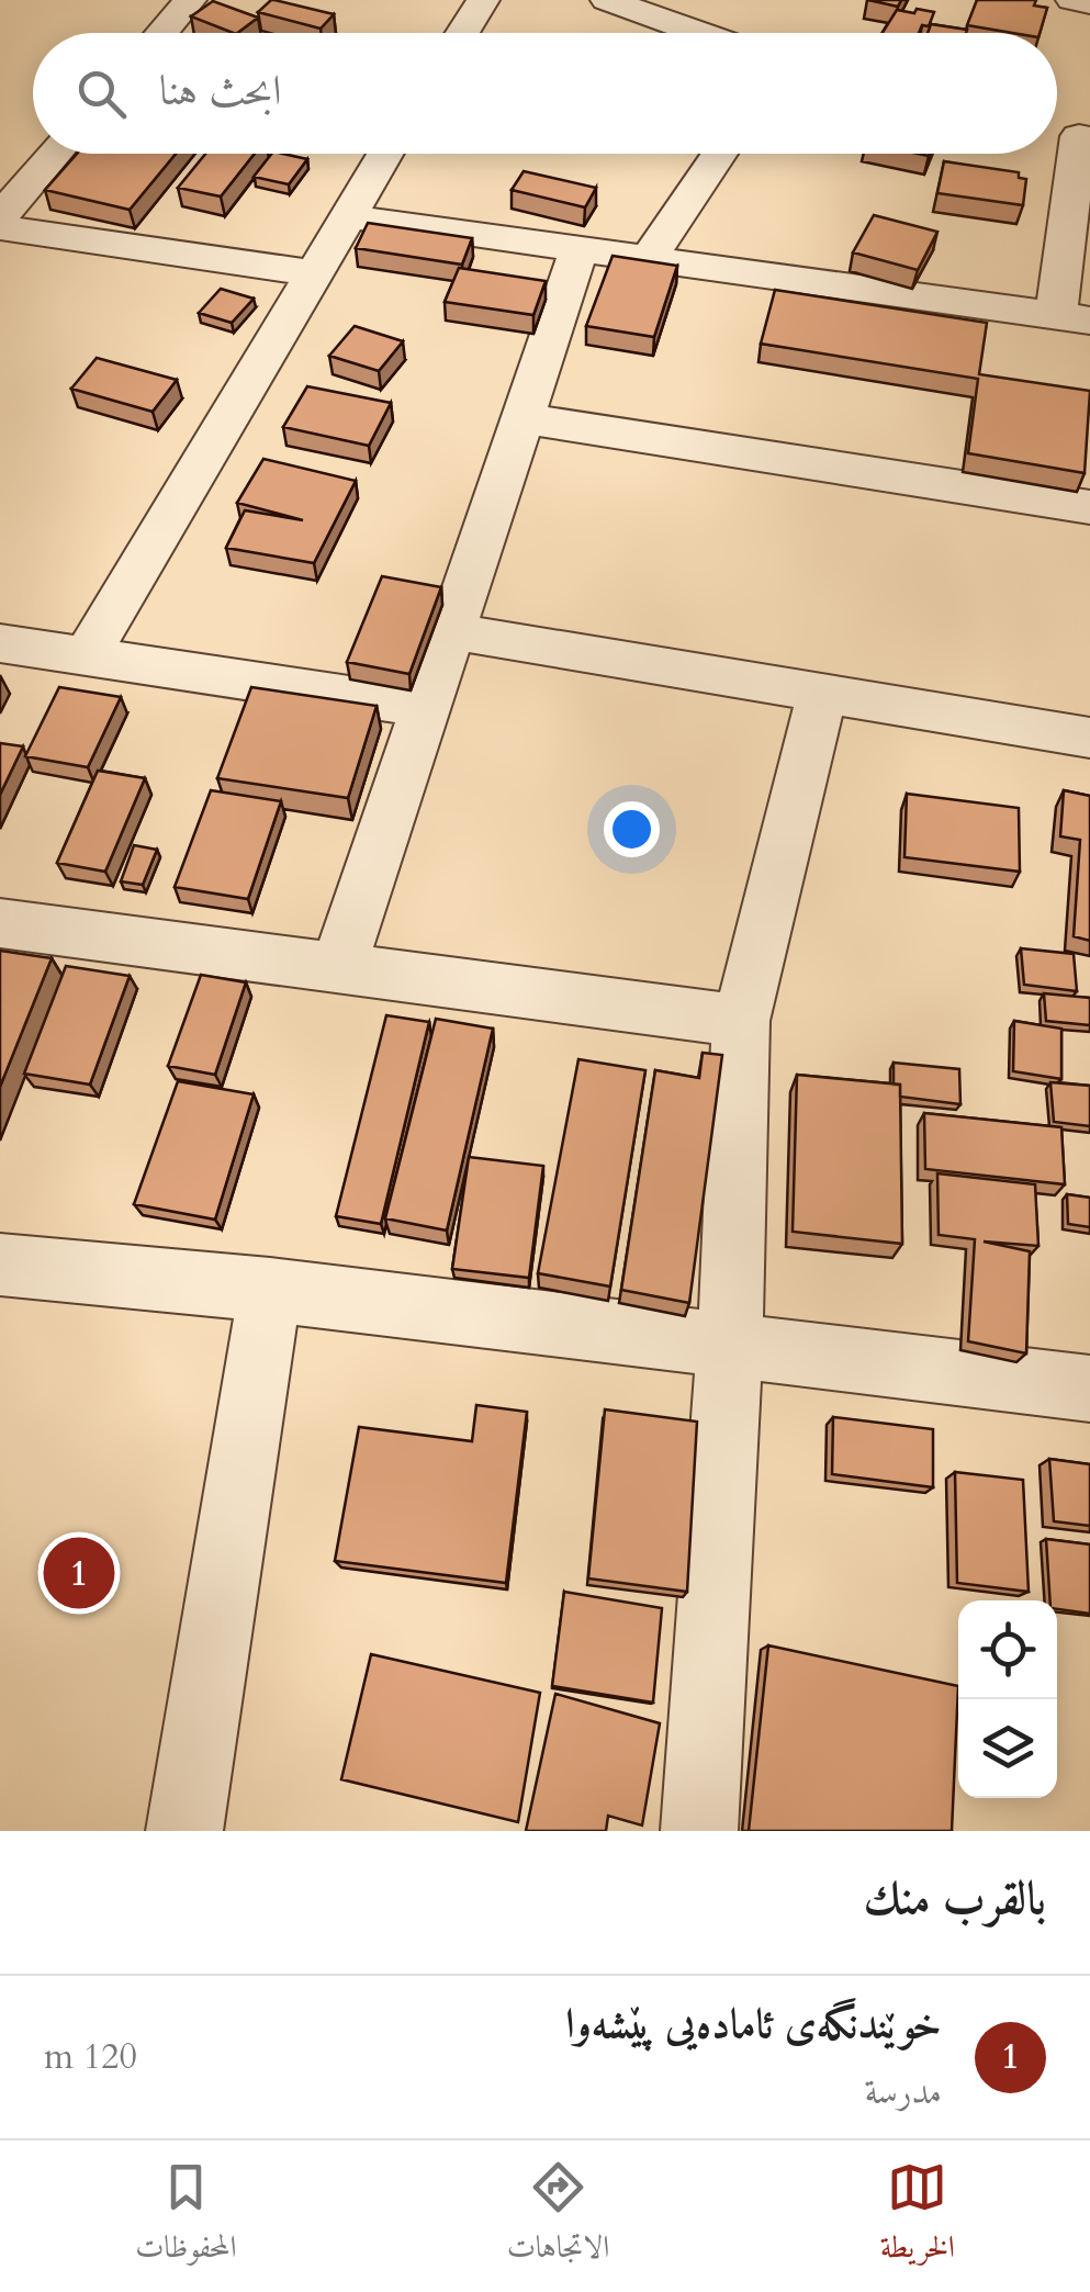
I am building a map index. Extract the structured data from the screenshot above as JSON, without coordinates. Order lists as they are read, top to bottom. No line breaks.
{"page":{"search":"ابحث هنا","pins":"1","heading":"بالقرب منك","list":[{"mark":"1","name":"خوێندنگەی ئامادەیی پێشەوا","note":"مدرسة","value":"120 m"}],"nav":["الخريطة","الاتجاهات","المحفوظات"]}}
